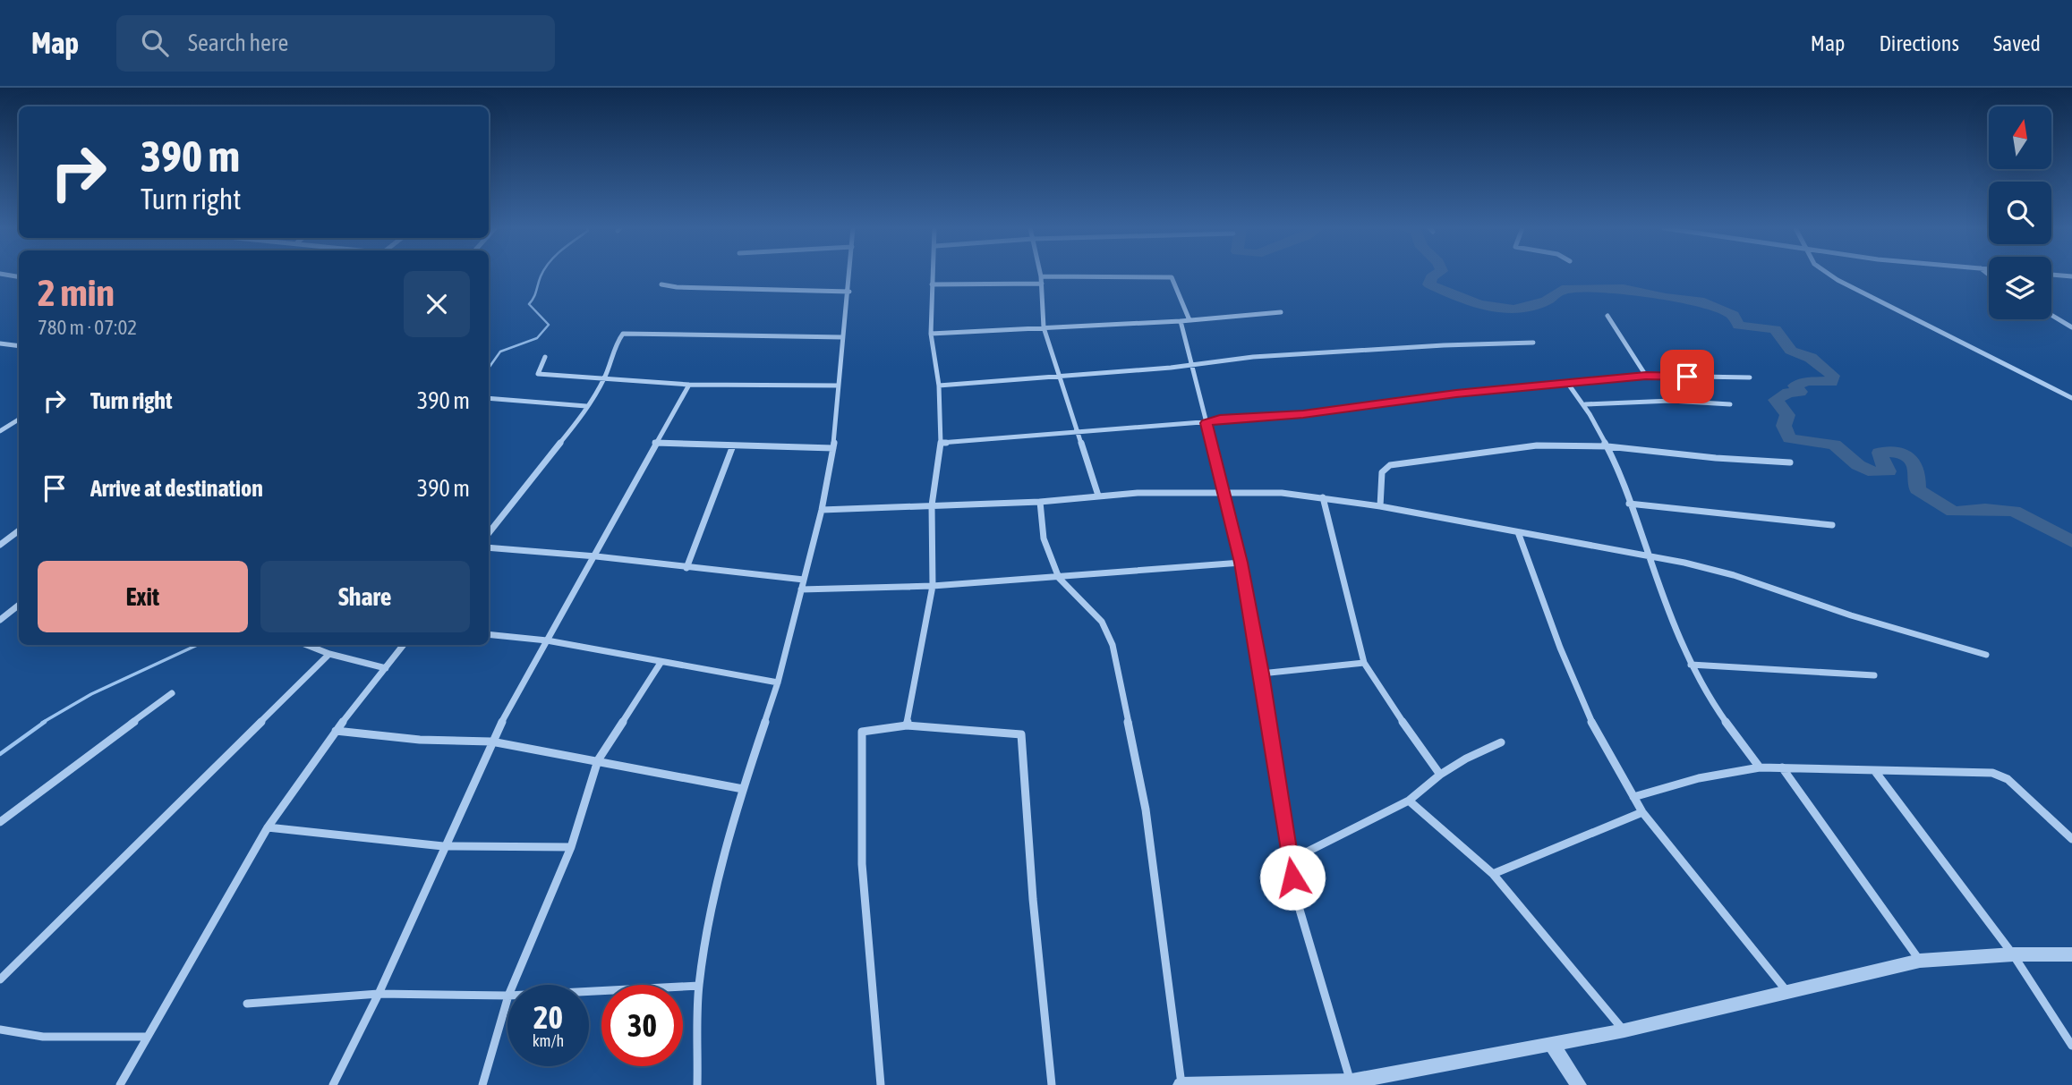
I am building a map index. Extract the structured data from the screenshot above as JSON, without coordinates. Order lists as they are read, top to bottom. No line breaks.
{"north":"top","page":{"header":"Map","search":"Search here","nav":["Map","Directions","Saved"],"turn":["390 m","Turn right"],"heading":["2 min","780 m · 07:02"],"list":[{"name":"Turn right","value":"390 m"},{"name":"Arrive at destination","value":"390 m"}],"buttons":["Exit","Share"],"speed":"20 km/h","limit":"30"}}
